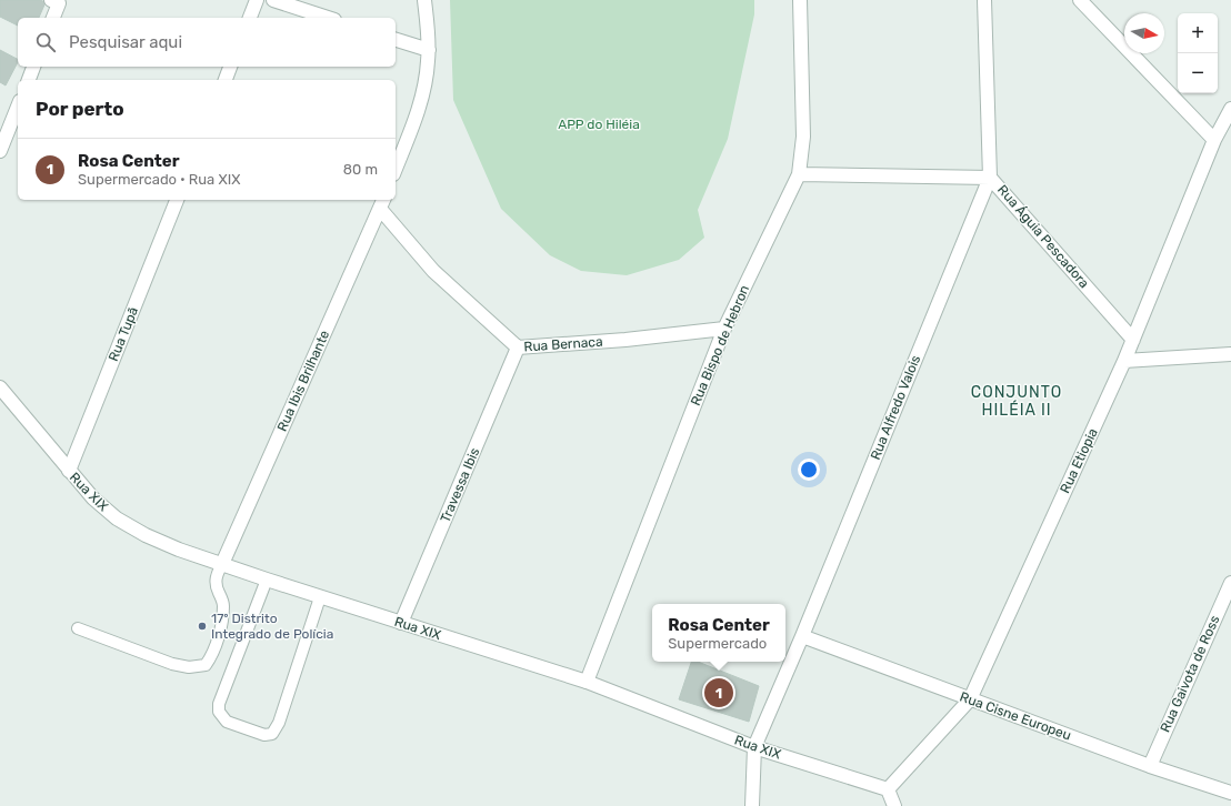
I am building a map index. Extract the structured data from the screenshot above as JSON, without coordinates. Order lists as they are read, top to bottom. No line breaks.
{"streets":{"street":["Rua Águia Pescadora","Rua Tupã","Rua Bernaca","Rua Bispo de Hebron","Rua Ibis Brilhante","Rua Alfredo Valois","Rua Etiopia","Travessa Ibis","Rua XIX","Rua Gaivota de Ross","Rua Cisne Europeu"]},"crossings":[["Rua Águia Pescadora","Rua Bispo de Hebron"],["Rua Águia Pescadora","Rua Alfredo Valois"],["Rua Águia Pescadora","Rua Etiopia"],["Rua Tupã","Rua XIX"],["Rua Bernaca","Rua Bispo de Hebron"],["Rua Bernaca","Rua Ibis Brilhante"],["Rua Bernaca","Travessa Ibis"],["Rua Bispo de Hebron","Rua XIX"],["Rua Ibis Brilhante","Rua XIX"],["Rua Alfredo Valois","Rua XIX"],["Rua Alfredo Valois","Rua Cisne Europeu"],["Rua Etiopia","Rua XIX"],["Rua Etiopia","Rua Cisne Europeu"],["Travessa Ibis","Rua XIX"],["Rua Gaivota de Ross","Rua Cisne Europeu"]],"districts":["CONJUNTO HILÉIA II"],"parks":["APP do Hiléia"],"places":["17º Distrito Integrado de Polícia"],"north":"right","page":{"map_buttons":["+","−"],"search":"Pesquisar aqui","heading":"Por perto","list":[{"mark":"1","name":"Rosa Center","note":"Supermercado · Rua XIX","value":"80 m"}],"popup":["Rosa Center","Supermercado"],"pins":"1"}}
